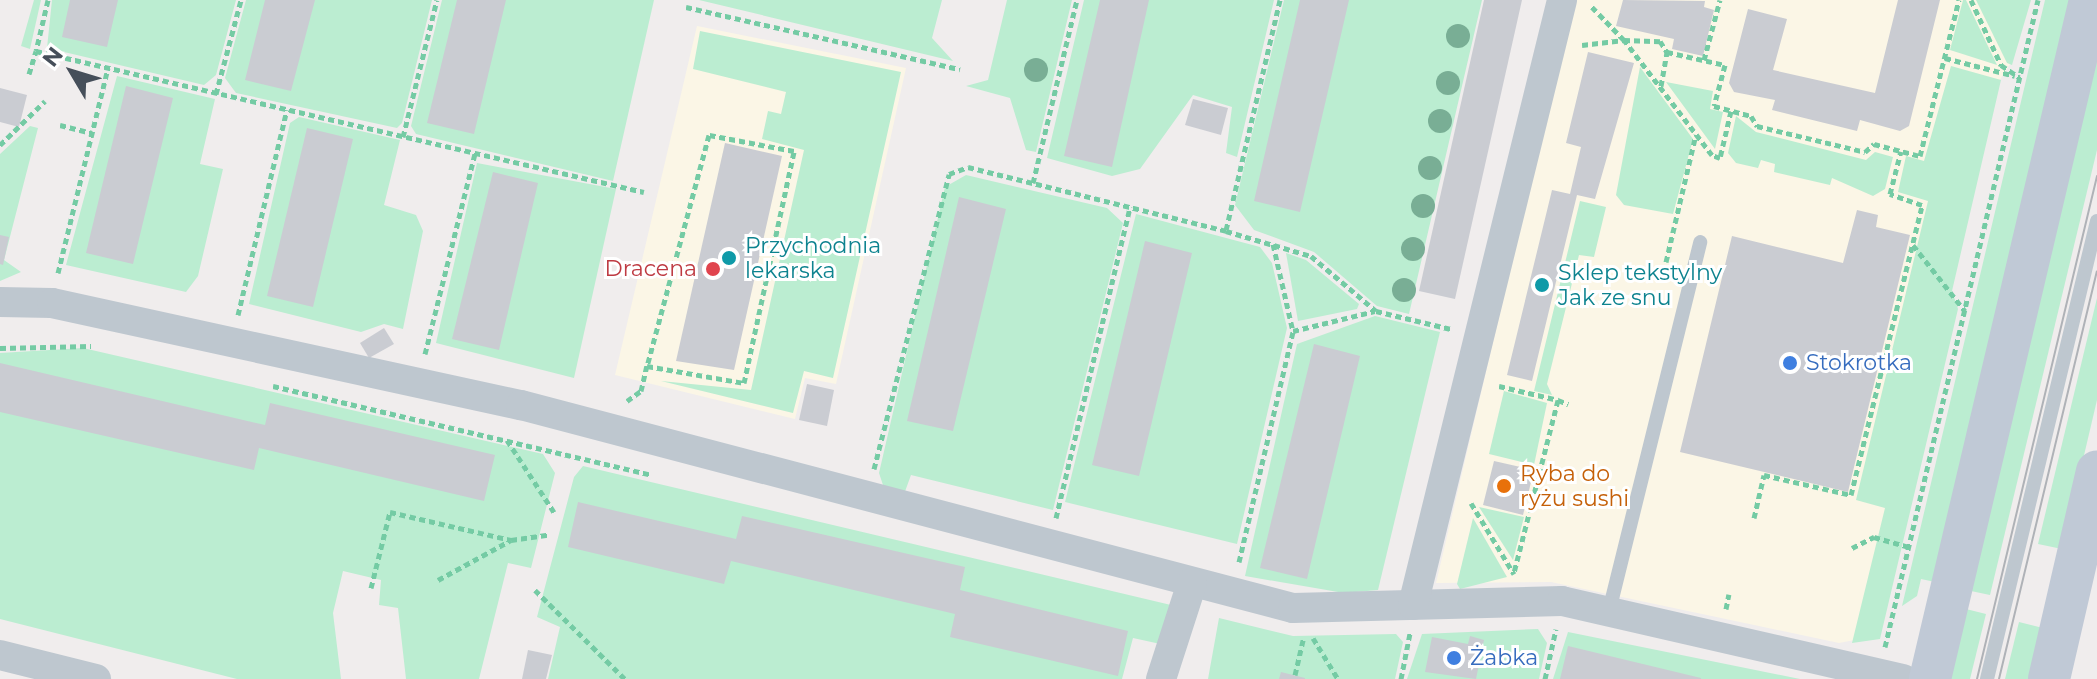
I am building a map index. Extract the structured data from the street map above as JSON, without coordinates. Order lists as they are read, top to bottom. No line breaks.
{"places":["Przychodnia lekarska","Dracena","Sklep tekstylny Jak ze snu","Stokrotka","Ryba do ryżu sushi","Żabka"],"north":"top left"}
